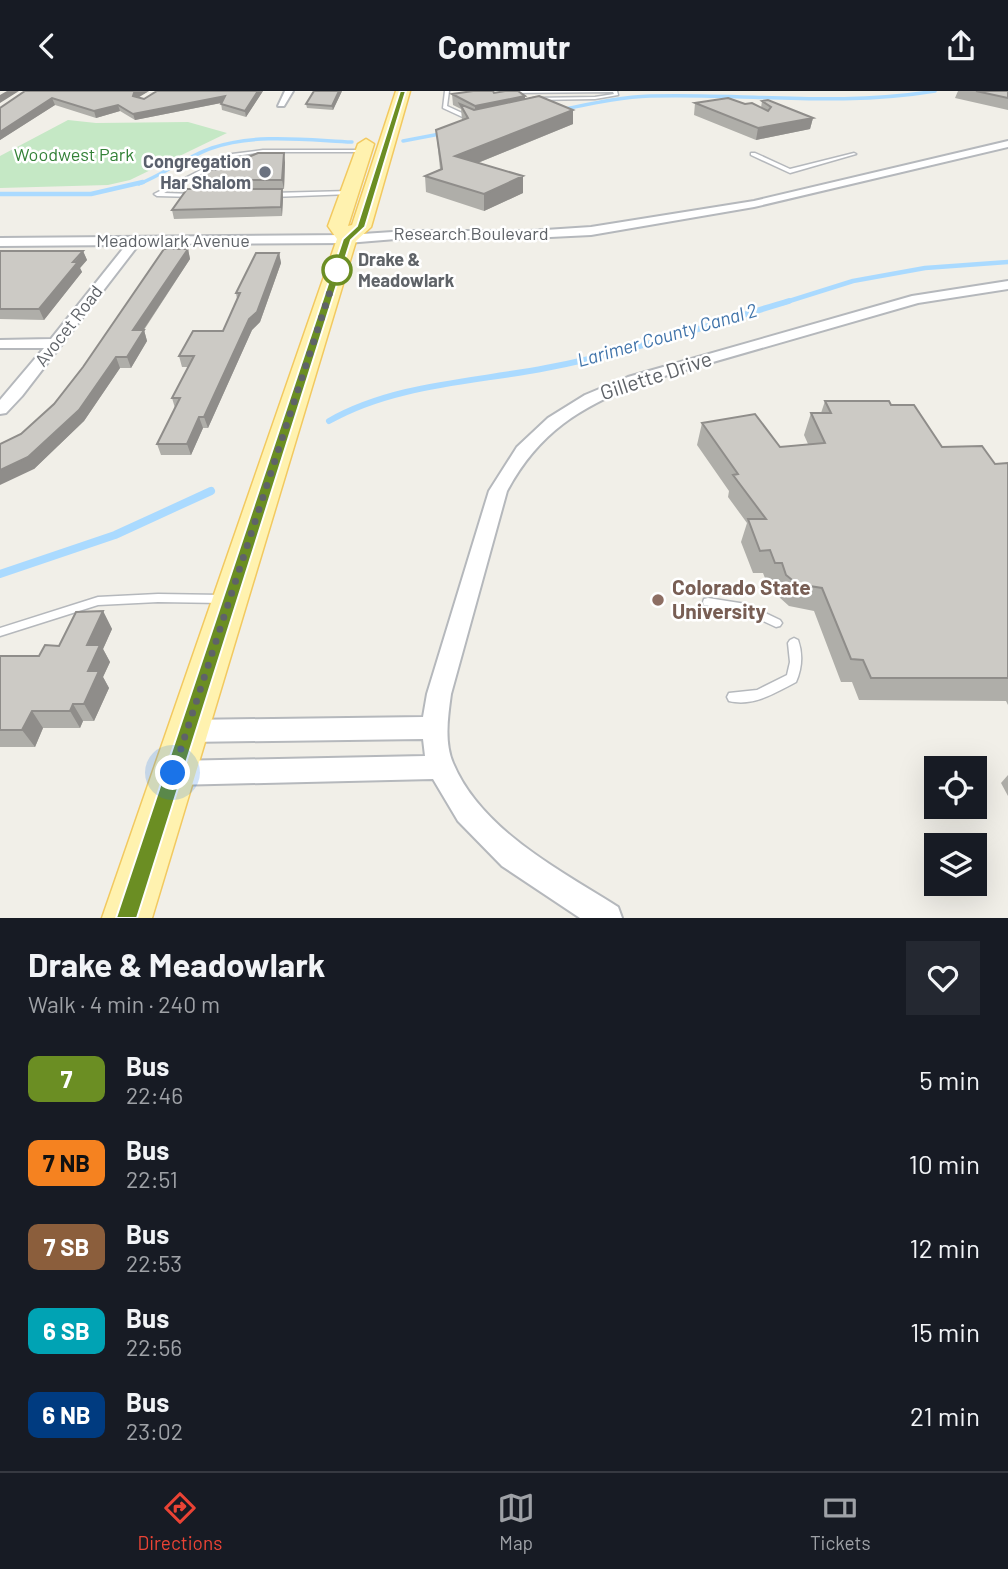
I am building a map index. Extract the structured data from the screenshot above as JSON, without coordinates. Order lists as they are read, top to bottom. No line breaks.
{"streets":{"street":["Research Boulevard","Meadowlark Avenue","Avocet Road","Gillette Drive"]},"crossings":[["Research Boulevard","Meadowlark Avenue"],["Meadowlark Avenue","Avocet Road"]],"water":["Larimer County Canal 2"],"parks":["Woodwest Park"],"places":["Congregation Har Shalom","Drake & Meadowlark","Colorado State University"],"lines":["bus line 7"],"page":{"header":"Commutr","heading":["Drake & Meadowlark","Walk · 4 min · 240 m"],"list":[{"mark":"7","name":"Bus","note":"22:46","value":"5 min"},{"mark":"7 NB","name":"Bus","note":"22:51","value":"10 min"},{"mark":"7 SB","name":"Bus","note":"22:53","value":"12 min"},{"mark":"6 SB","name":"Bus","note":"22:56","value":"15 min"},{"mark":"6 NB","name":"Bus","note":"23:02","value":"21 min"}],"tabs":["Directions","Map","Tickets"]}}
